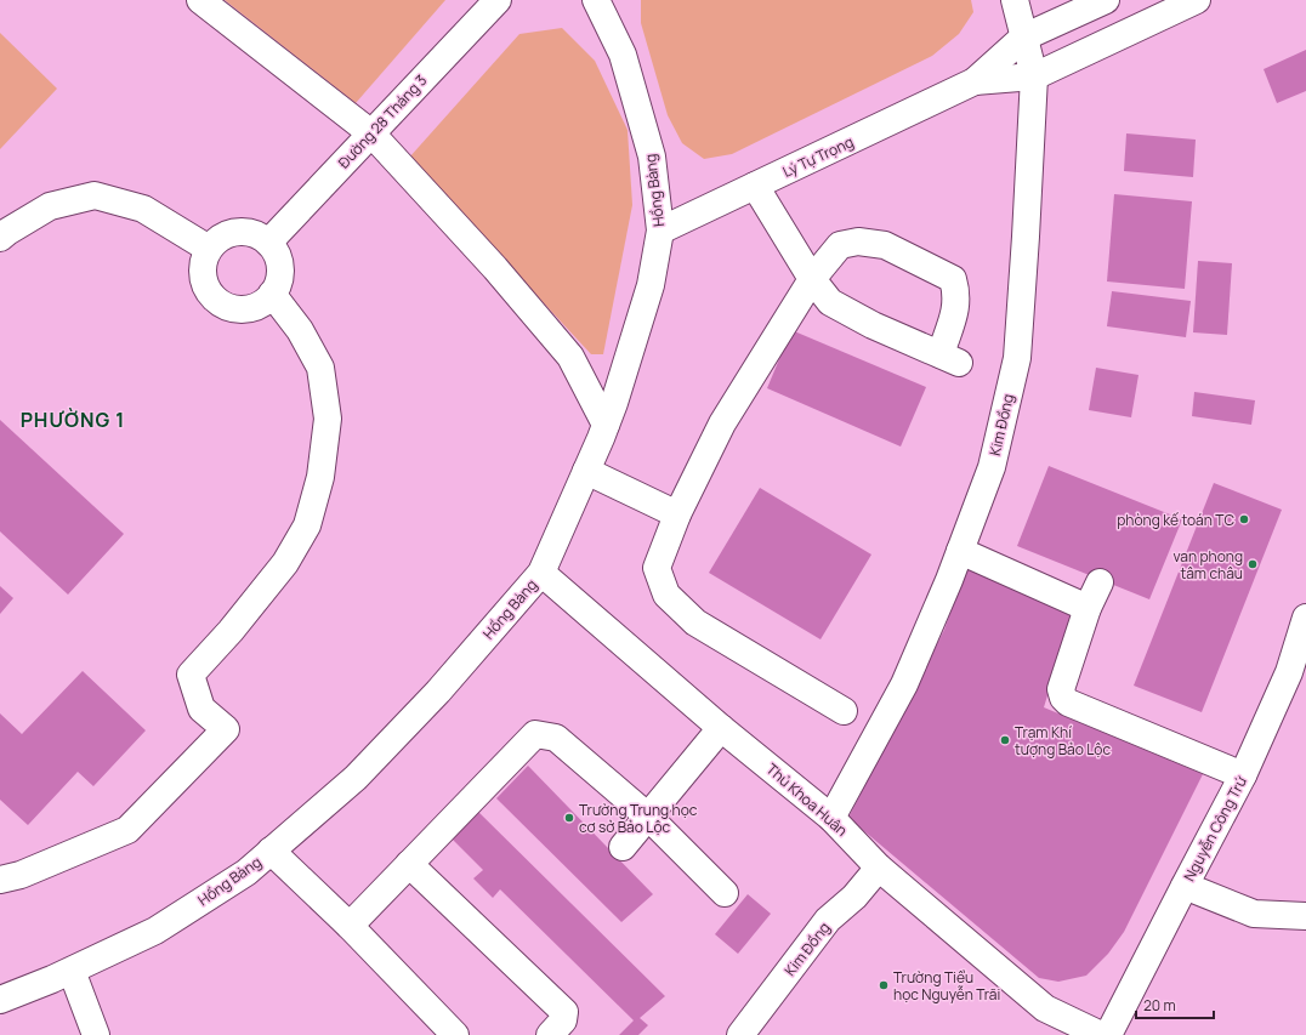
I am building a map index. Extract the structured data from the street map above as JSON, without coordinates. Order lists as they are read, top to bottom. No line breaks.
{"streets":{"street":["Đường 28 Tháng 3","Lý Tự Trọng","Hồng Bàng","Kim Đồng","Thủ Khoa Huân","Nguyễn Công Trứ"]},"crossings":[["Lý Tự Trọng","Hồng Bàng"],["Lý Tự Trọng","Kim Đồng"],["Hồng Bàng","Thủ Khoa Huân"],["Kim Đồng","Thủ Khoa Huân"]],"districts":["PHƯỜNG 1"],"places":["phòng kế toán TC","van phong tâm châu","Trạm Khí tượng Bảo Lộc","Trường Trung học cơ sở Bảo Lộc","Trường Tiểu học Nguyễn Trãi"],"scale_bar":"20 m"}
